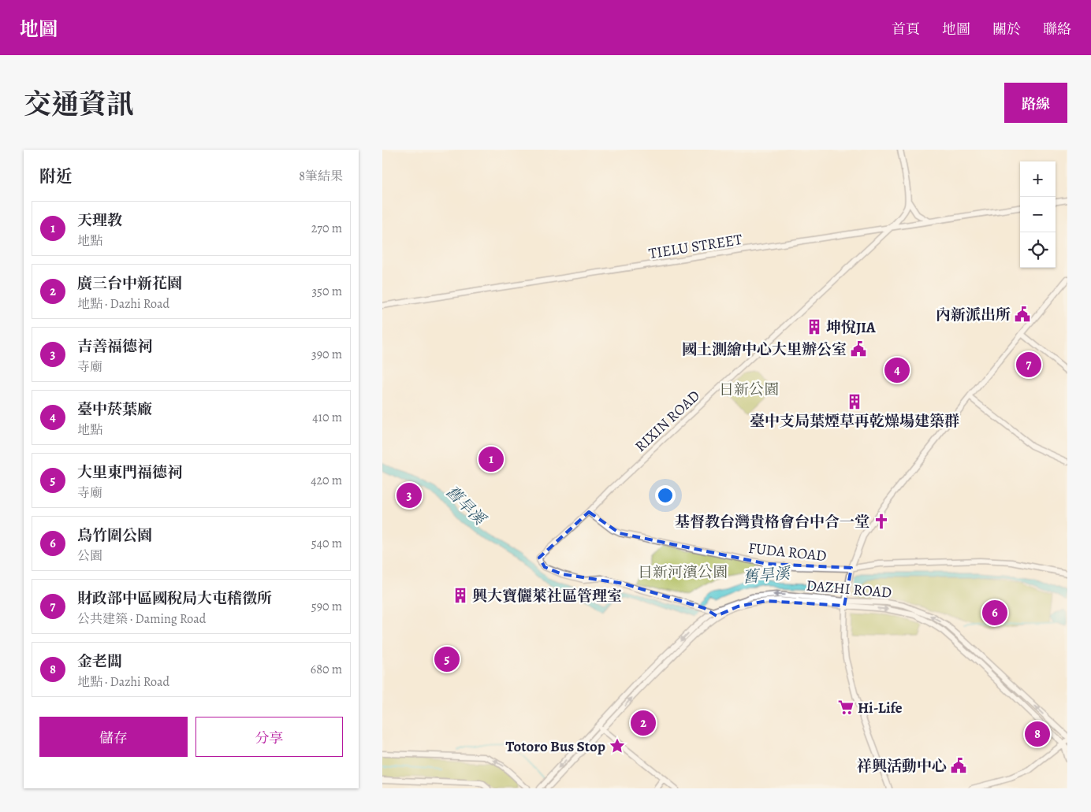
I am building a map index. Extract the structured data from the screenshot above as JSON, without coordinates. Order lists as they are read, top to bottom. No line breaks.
{"streets":{"street":["TIELU STREET","RIXIN ROAD","FUDA ROAD","DAZHI ROAD"]},"crossings":[["TIELU STREET","RIXIN ROAD"],["RIXIN ROAD","FUDA ROAD"],["RIXIN ROAD","DAZHI ROAD"]],"water":["舊旱溪"],"parks":["日新公園","日新河濱公園"],"places":{"public building":["內新派出所","國土測繪中心大里辦公室","祥興活動中心"],"building":["坤悅JIA","臺中支局葉煙草再乾燥場建築群","興大寶儷萊社區管理室"],"church":["基督教台灣貴格會台中合一堂"],"supermarket":["Hi-Life"],"place":["Totoro Bus Stop"]},"page":{"header":"地圖","nav":["首頁","地圖","關於","聯絡"],"title":"交通資訊","buttons":["路線",["儲存","分享"]],"heading":["附近","8筆結果"],"map_buttons":["+","−"],"list":[{"mark":"1","name":"天理教","note":"地點","value":"270 m"},{"mark":"2","name":"廣三台中新花園","note":"地點 · Dazhi Road","value":"350 m"},{"mark":"3","name":"吉善福德祠","note":"寺廟","value":"390 m"},{"mark":"4","name":"臺中菸葉廠","note":"地點","value":"410 m"},{"mark":"5","name":"大里東門福德祠","note":"寺廟","value":"420 m"},{"mark":"6","name":"鳥竹圍公園","note":"公園","value":"540 m"},{"mark":"7","name":"財政部中區國稅局大屯稽徵所","note":"公共建築 · Daming Road","value":"590 m"},{"mark":"8","name":"金老闆","note":"地點 · Dazhi Road","value":"680 m"}],"pins":["7","4","1","3","6","5","2","8"]}}
